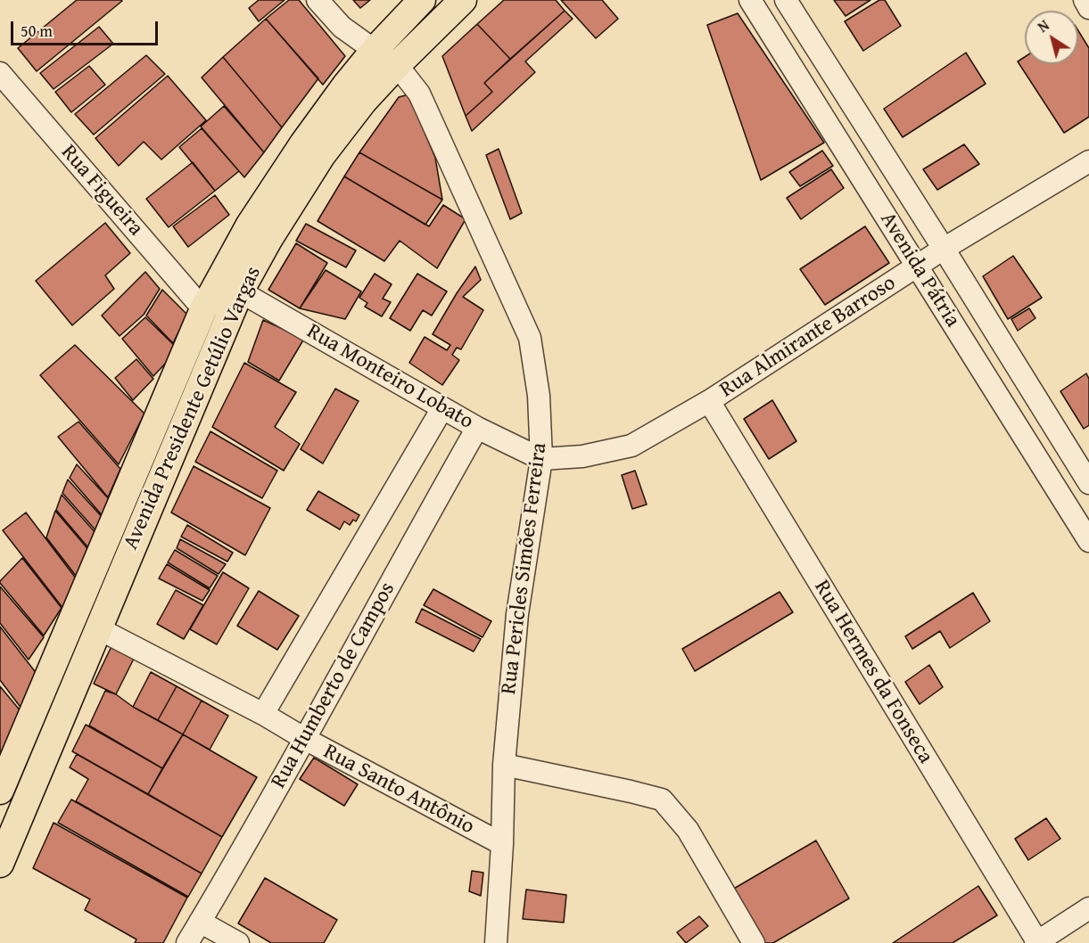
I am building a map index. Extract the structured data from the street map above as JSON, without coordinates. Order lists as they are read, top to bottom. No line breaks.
{"streets":{"main road":["Avenida Presidente Getúlio Vargas"],"street":["Rua Figueira","Avenida Pátria","Rua Almirante Barroso","Rua Monteiro Lobato","Rua Pericles Simões Ferreira","Rua Hermes da Fonseca","Rua Humberto de Campos","Rua Santo Antônio"]},"crossings":[["Rua Figueira","Avenida Presidente Getúlio Vargas"],["Avenida Pátria","Rua Almirante Barroso"],["Rua Almirante Barroso","Rua Monteiro Lobato"],["Rua Almirante Barroso","Rua Pericles Simões Ferreira"],["Rua Almirante Barroso","Rua Hermes da Fonseca"],["Rua Monteiro Lobato","Avenida Presidente Getúlio Vargas"],["Rua Monteiro Lobato","Rua Pericles Simões Ferreira"],["Rua Monteiro Lobato","Rua Humberto de Campos"],["Avenida Presidente Getúlio Vargas","Rua Pericles Simões Ferreira"],["Avenida Presidente Getúlio Vargas","Rua Santo Antônio"],["Rua Pericles Simões Ferreira","Rua Santo Antônio"],["Rua Humberto de Campos","Rua Santo Antônio"]],"scale_bar":"50 m","north":"top left"}
